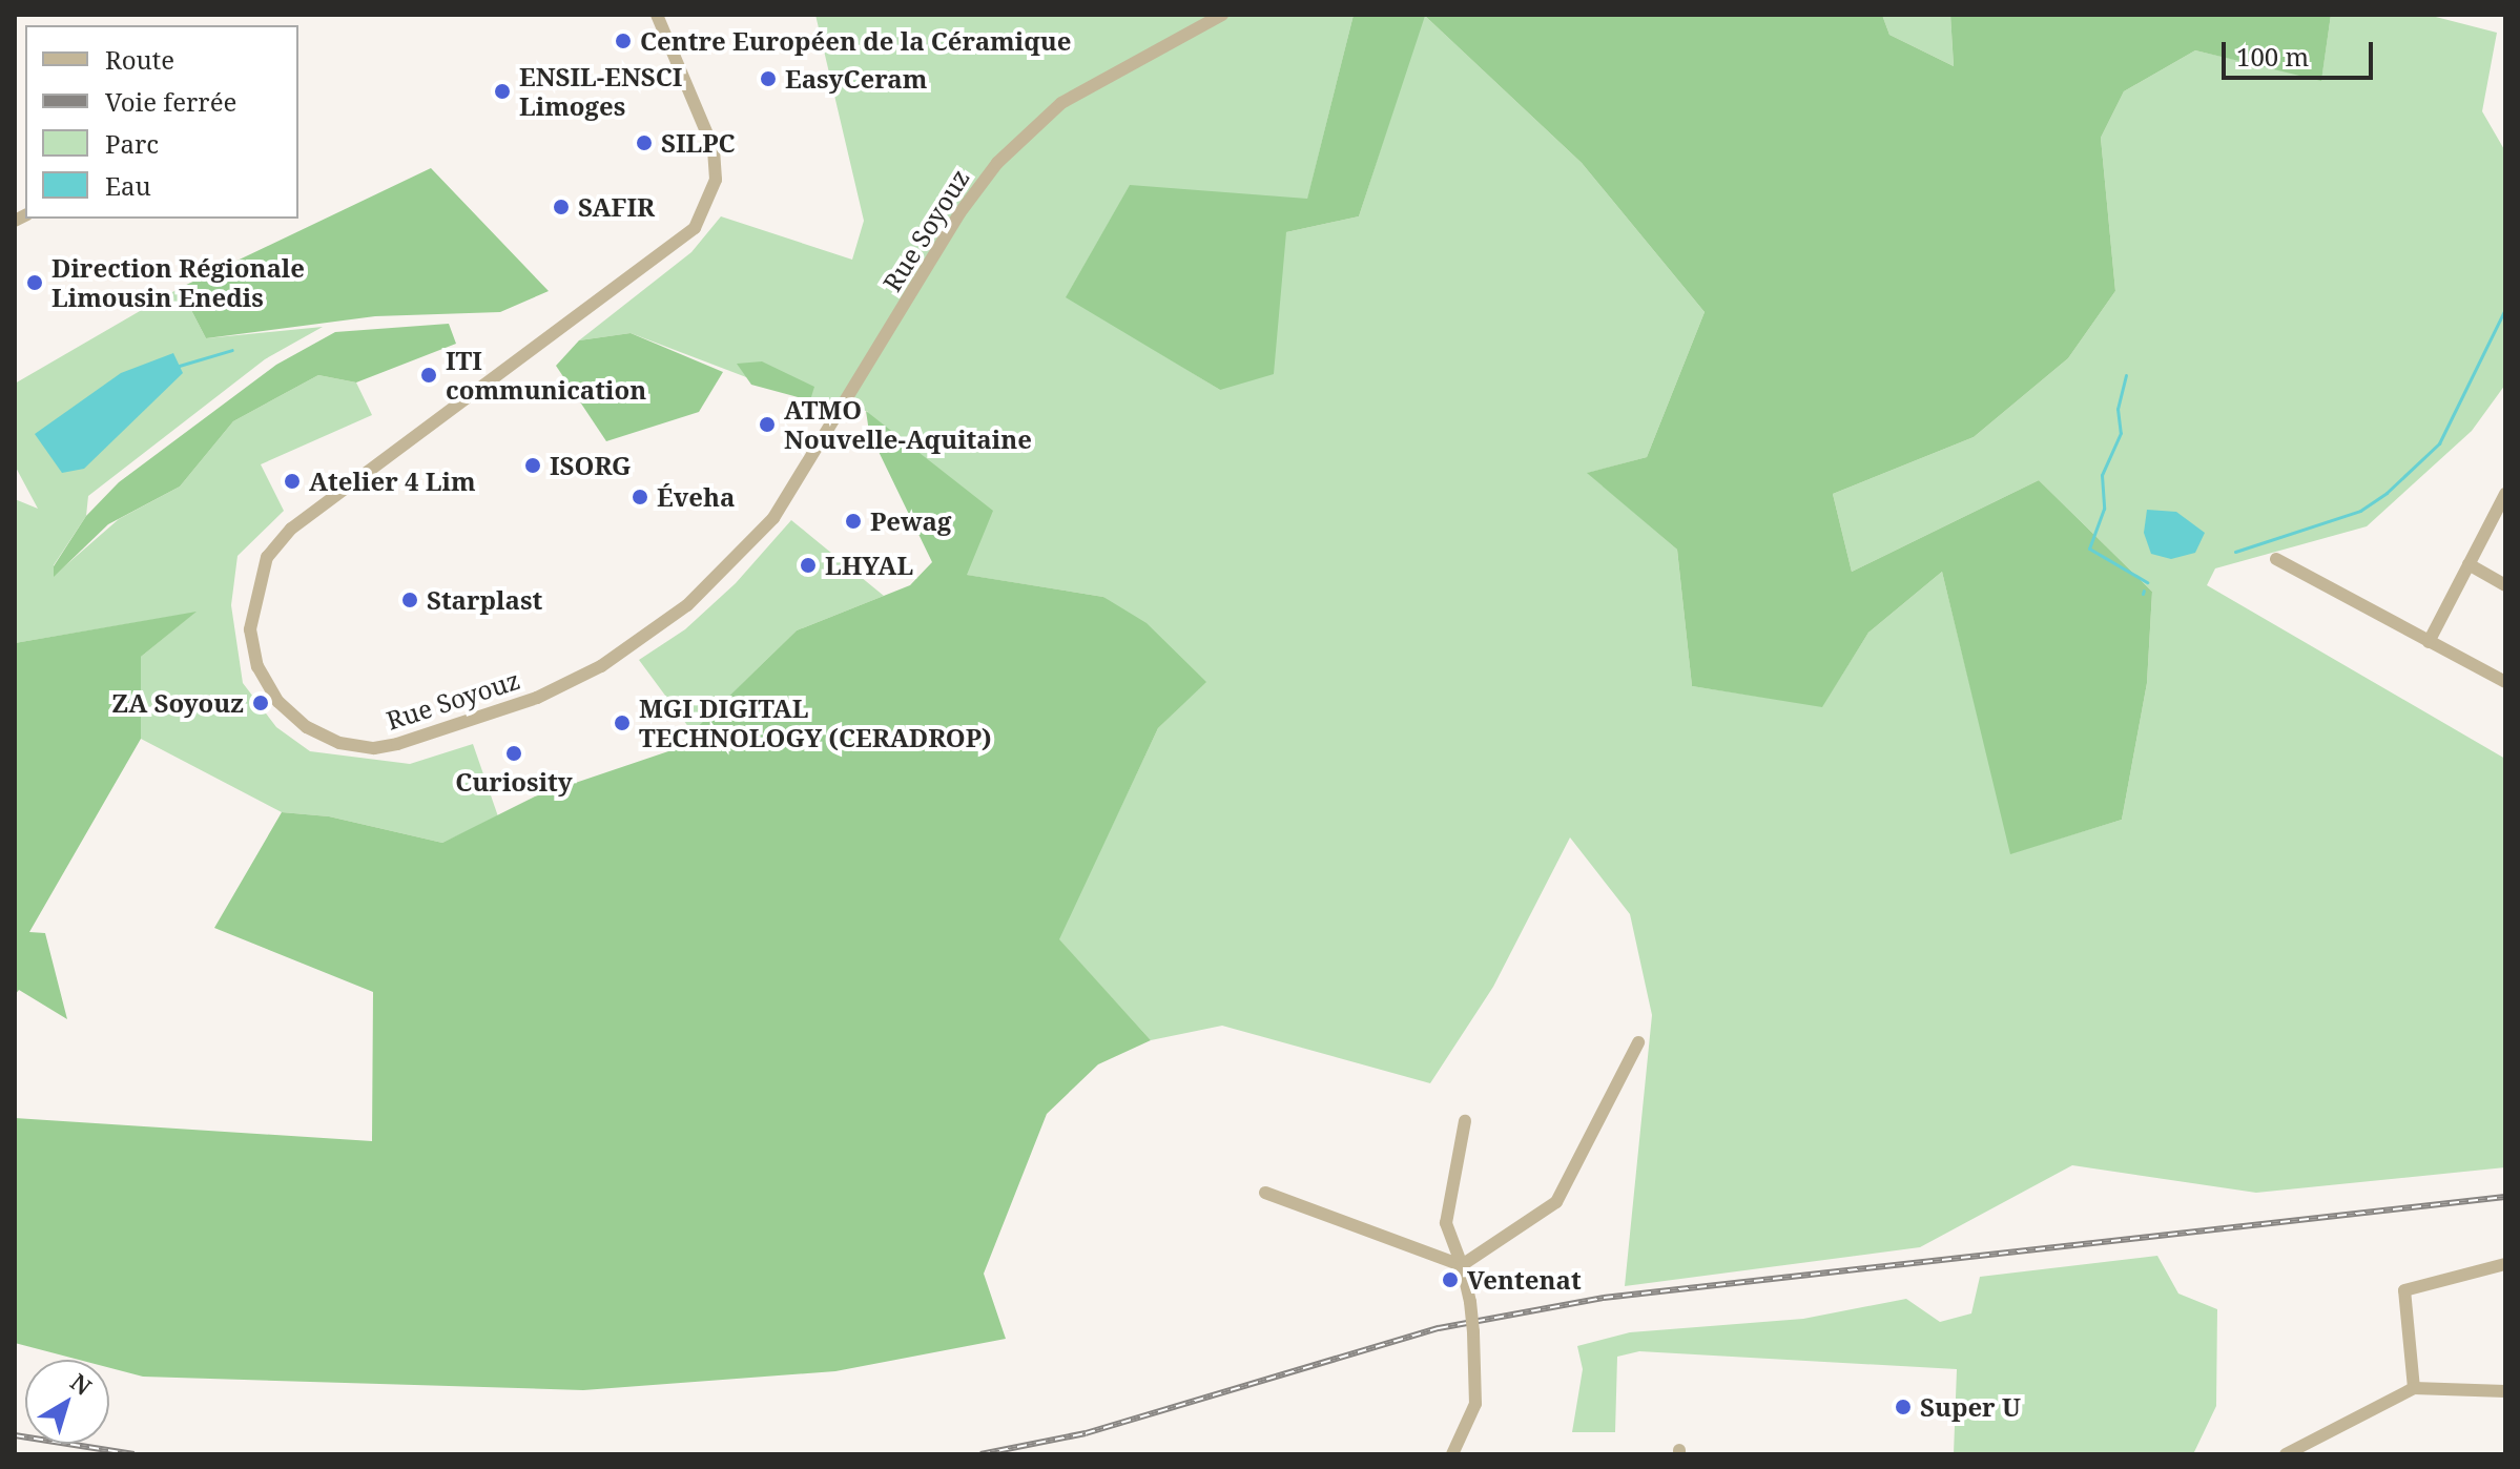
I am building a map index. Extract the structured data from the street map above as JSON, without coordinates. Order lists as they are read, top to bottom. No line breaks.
{"streets":{"street":["Rue Soyouz"]},"places":["Centre Européen de la Céramique","EasyCeram","ENSIL-ENSCI Limoges","SILPC","SAFIR","Direction Régionale Limousin Enedis","ITI communication","ATMO Nouvelle-Aquitaine","ISORG","Atelier 4 Lim","Éveha","Pewag","LHYAL","Starplast","ZA Soyouz","MGI DIGITAL TECHNOLOGY (CERADROP)","Curiosity","Ventenat","Super U"],"legend":["Route","Voie ferrée","Parc","Eau"],"scale_bar":"100 m","north":"top right"}
